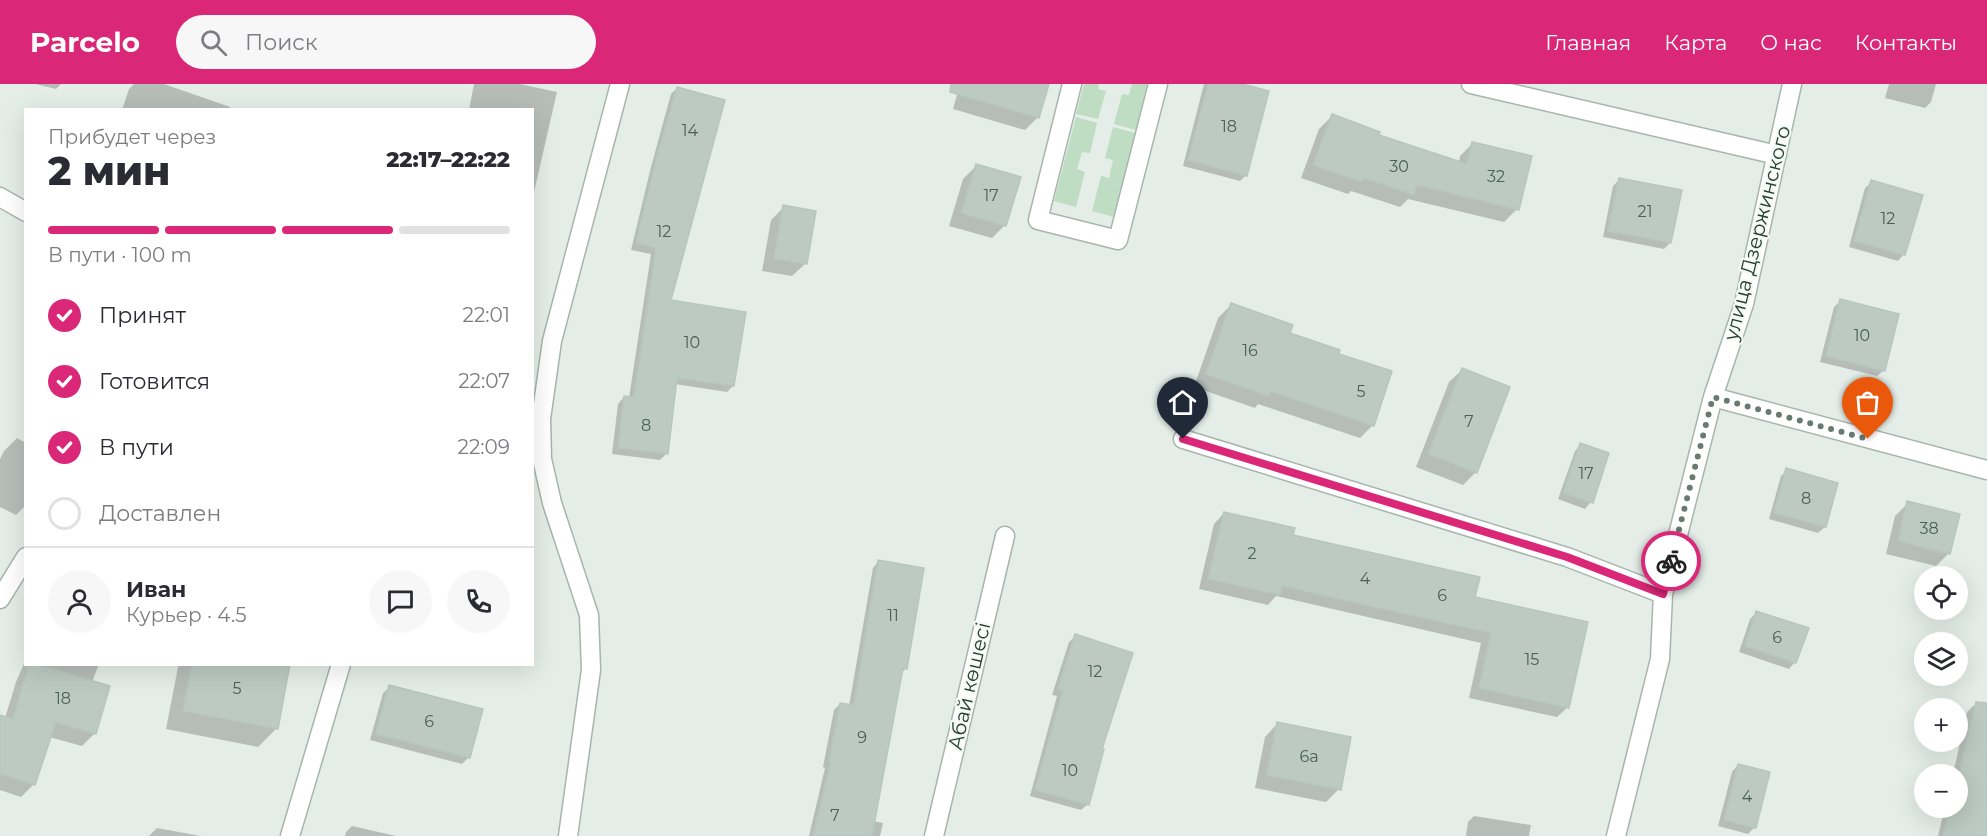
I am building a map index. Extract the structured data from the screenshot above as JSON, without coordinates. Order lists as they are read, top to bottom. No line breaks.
{"streets":{"street":["улица Дзержинского","Абай көшесі"]},"house_numbers":["18","14","30","32","17","21","12","12","10","10","16","5","7","8","17","8","38","2","4","6","11","6","15","12","5","18","6","9","6а","10","4","7"],"page":{"header":"Parcelo","search":"Поиск","nav":["Главная","Карта","О нас","Контакты"],"heading":["2 мин","Прибудет через","22:17–22:22"],"panel":["Иван","Курьер · 4.5"],"bar":"В пути · 100 m","list":[["Принят","22:01"],["Готовится","22:07"],["В пути","22:09"],"Доставлен"],"map_buttons":["+","−"]}}
